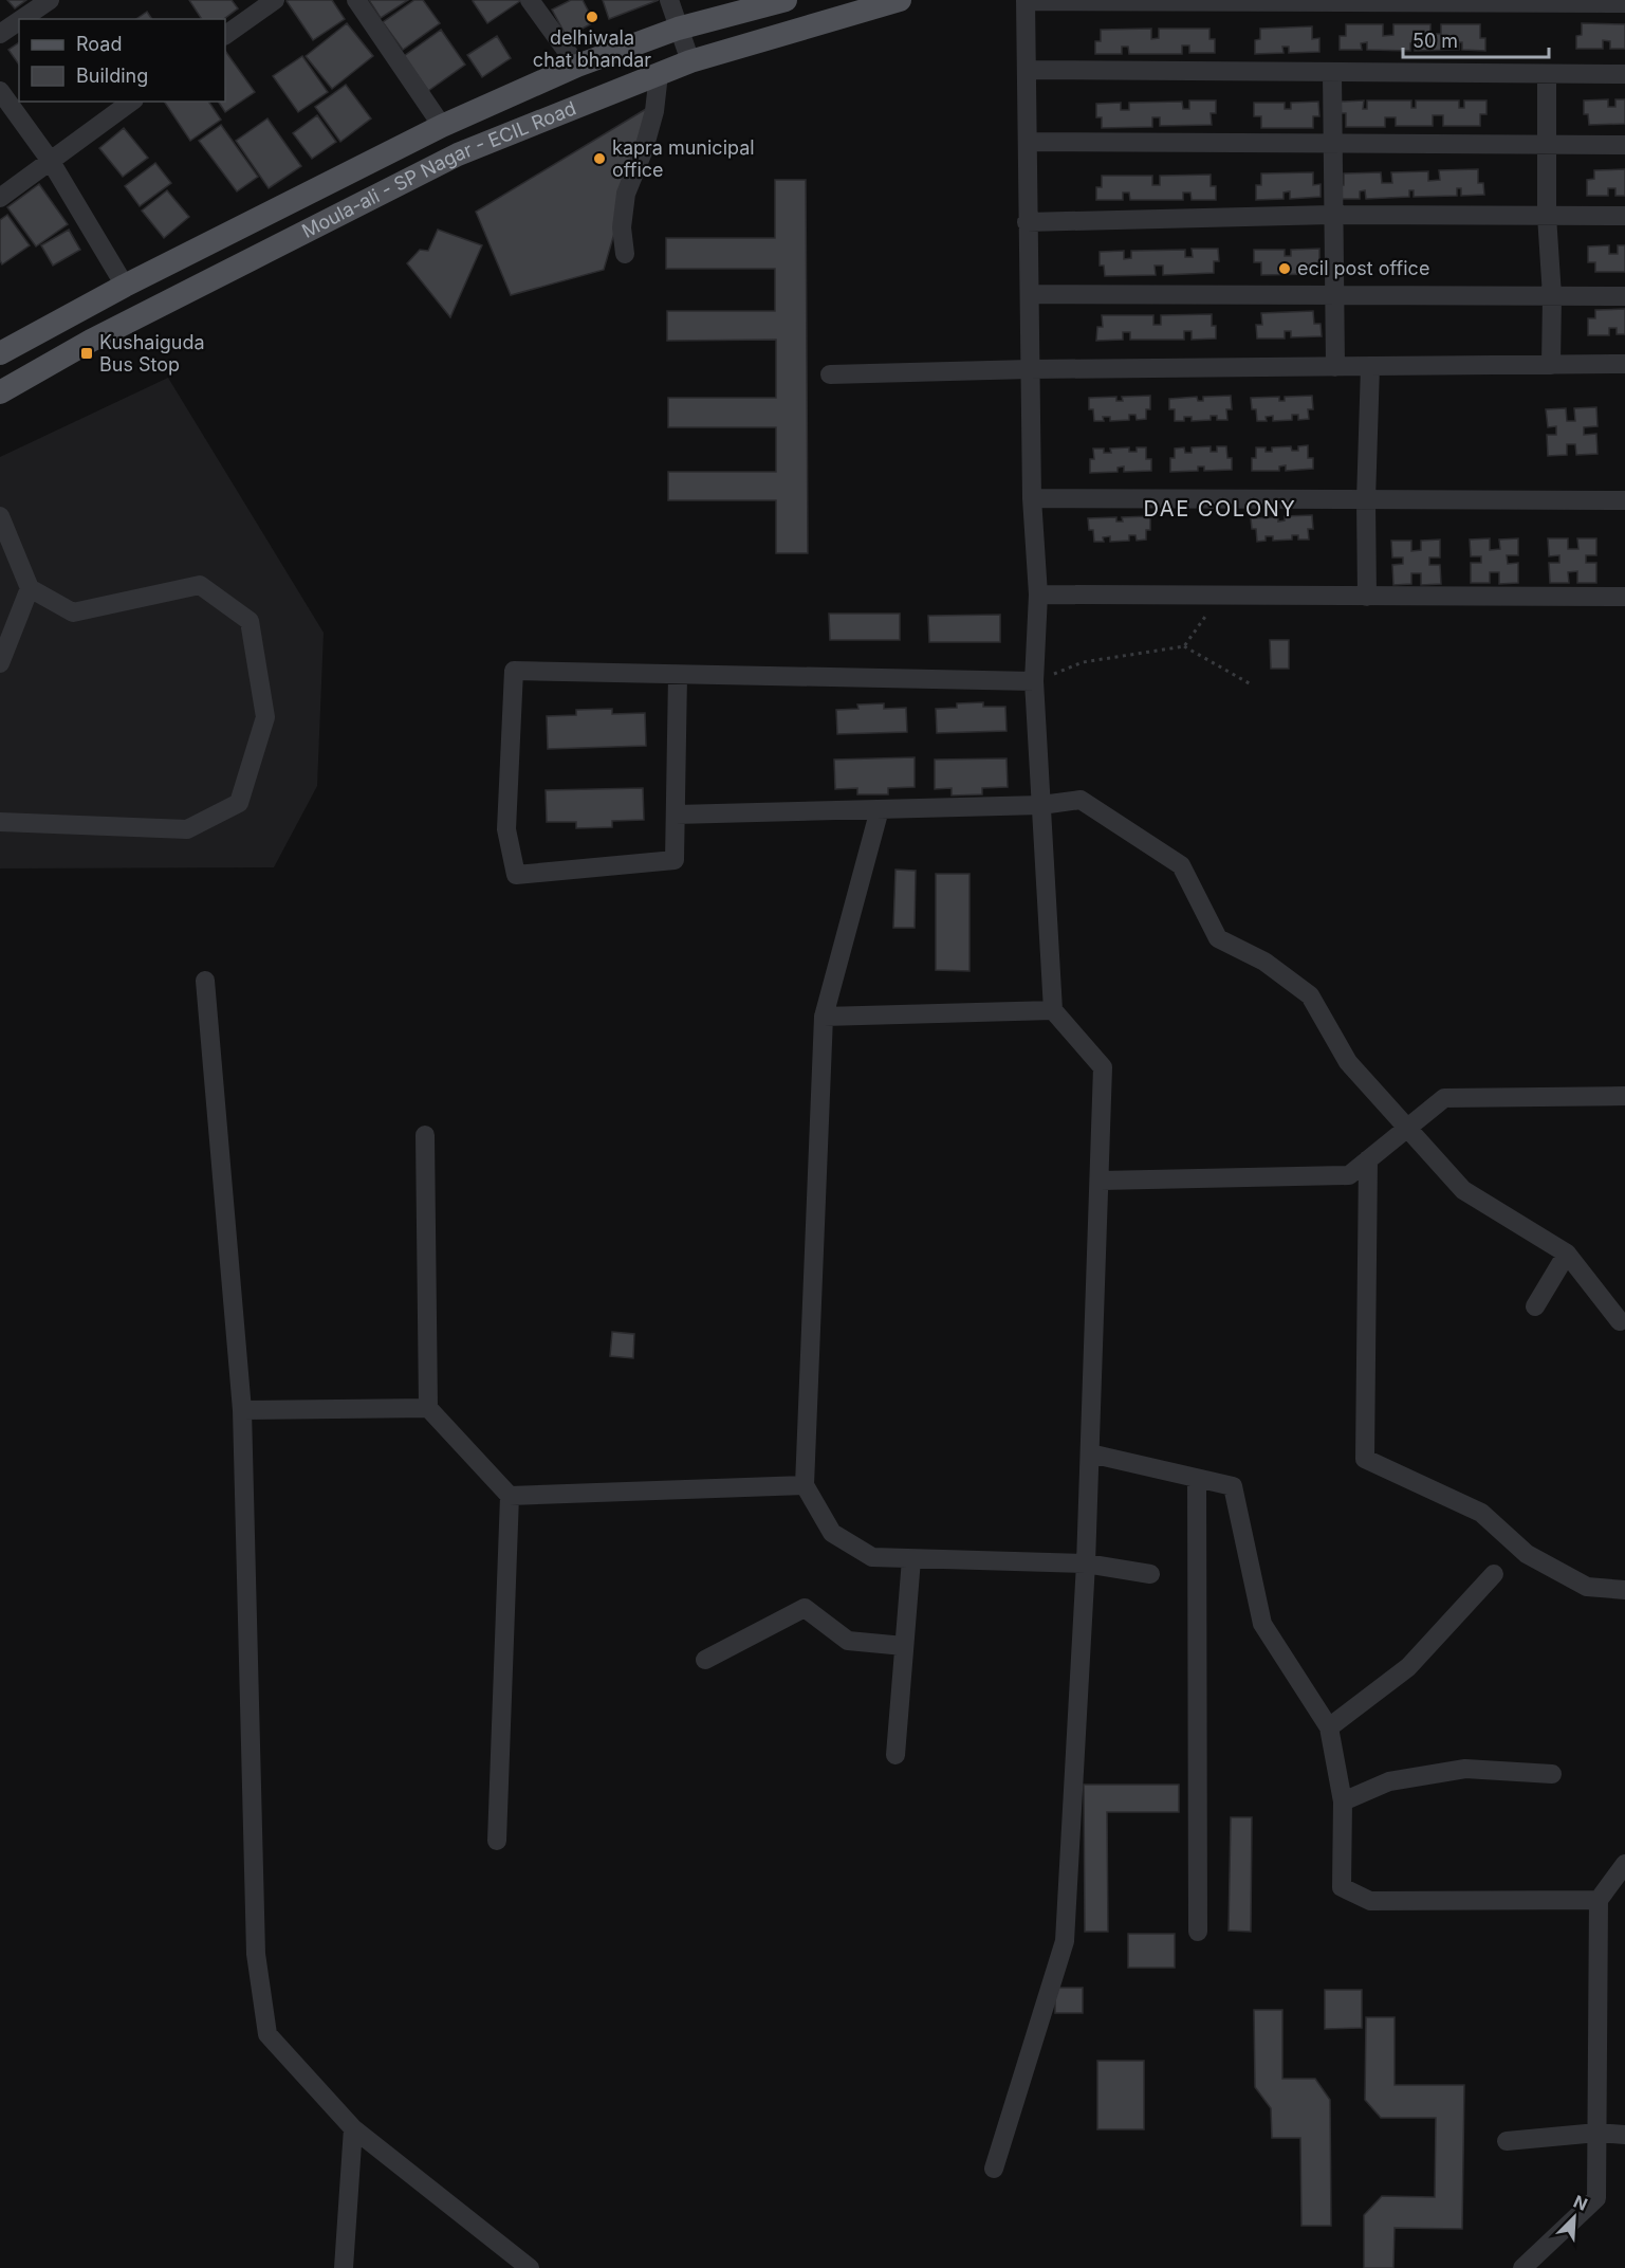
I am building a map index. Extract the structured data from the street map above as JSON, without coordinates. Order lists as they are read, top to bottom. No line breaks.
{"streets":{"main road":["Moula-ali - SP Nagar - ECIL Road"]},"districts":["DAE COLONY"],"places":{"other":["delhiwala chat bhandar","kapra municipal office","ecil post office"],"transit":["Kushaiguda Bus Stop"]},"legend":["Road","Building"],"scale_bar":"50 m","north":"top right"}
